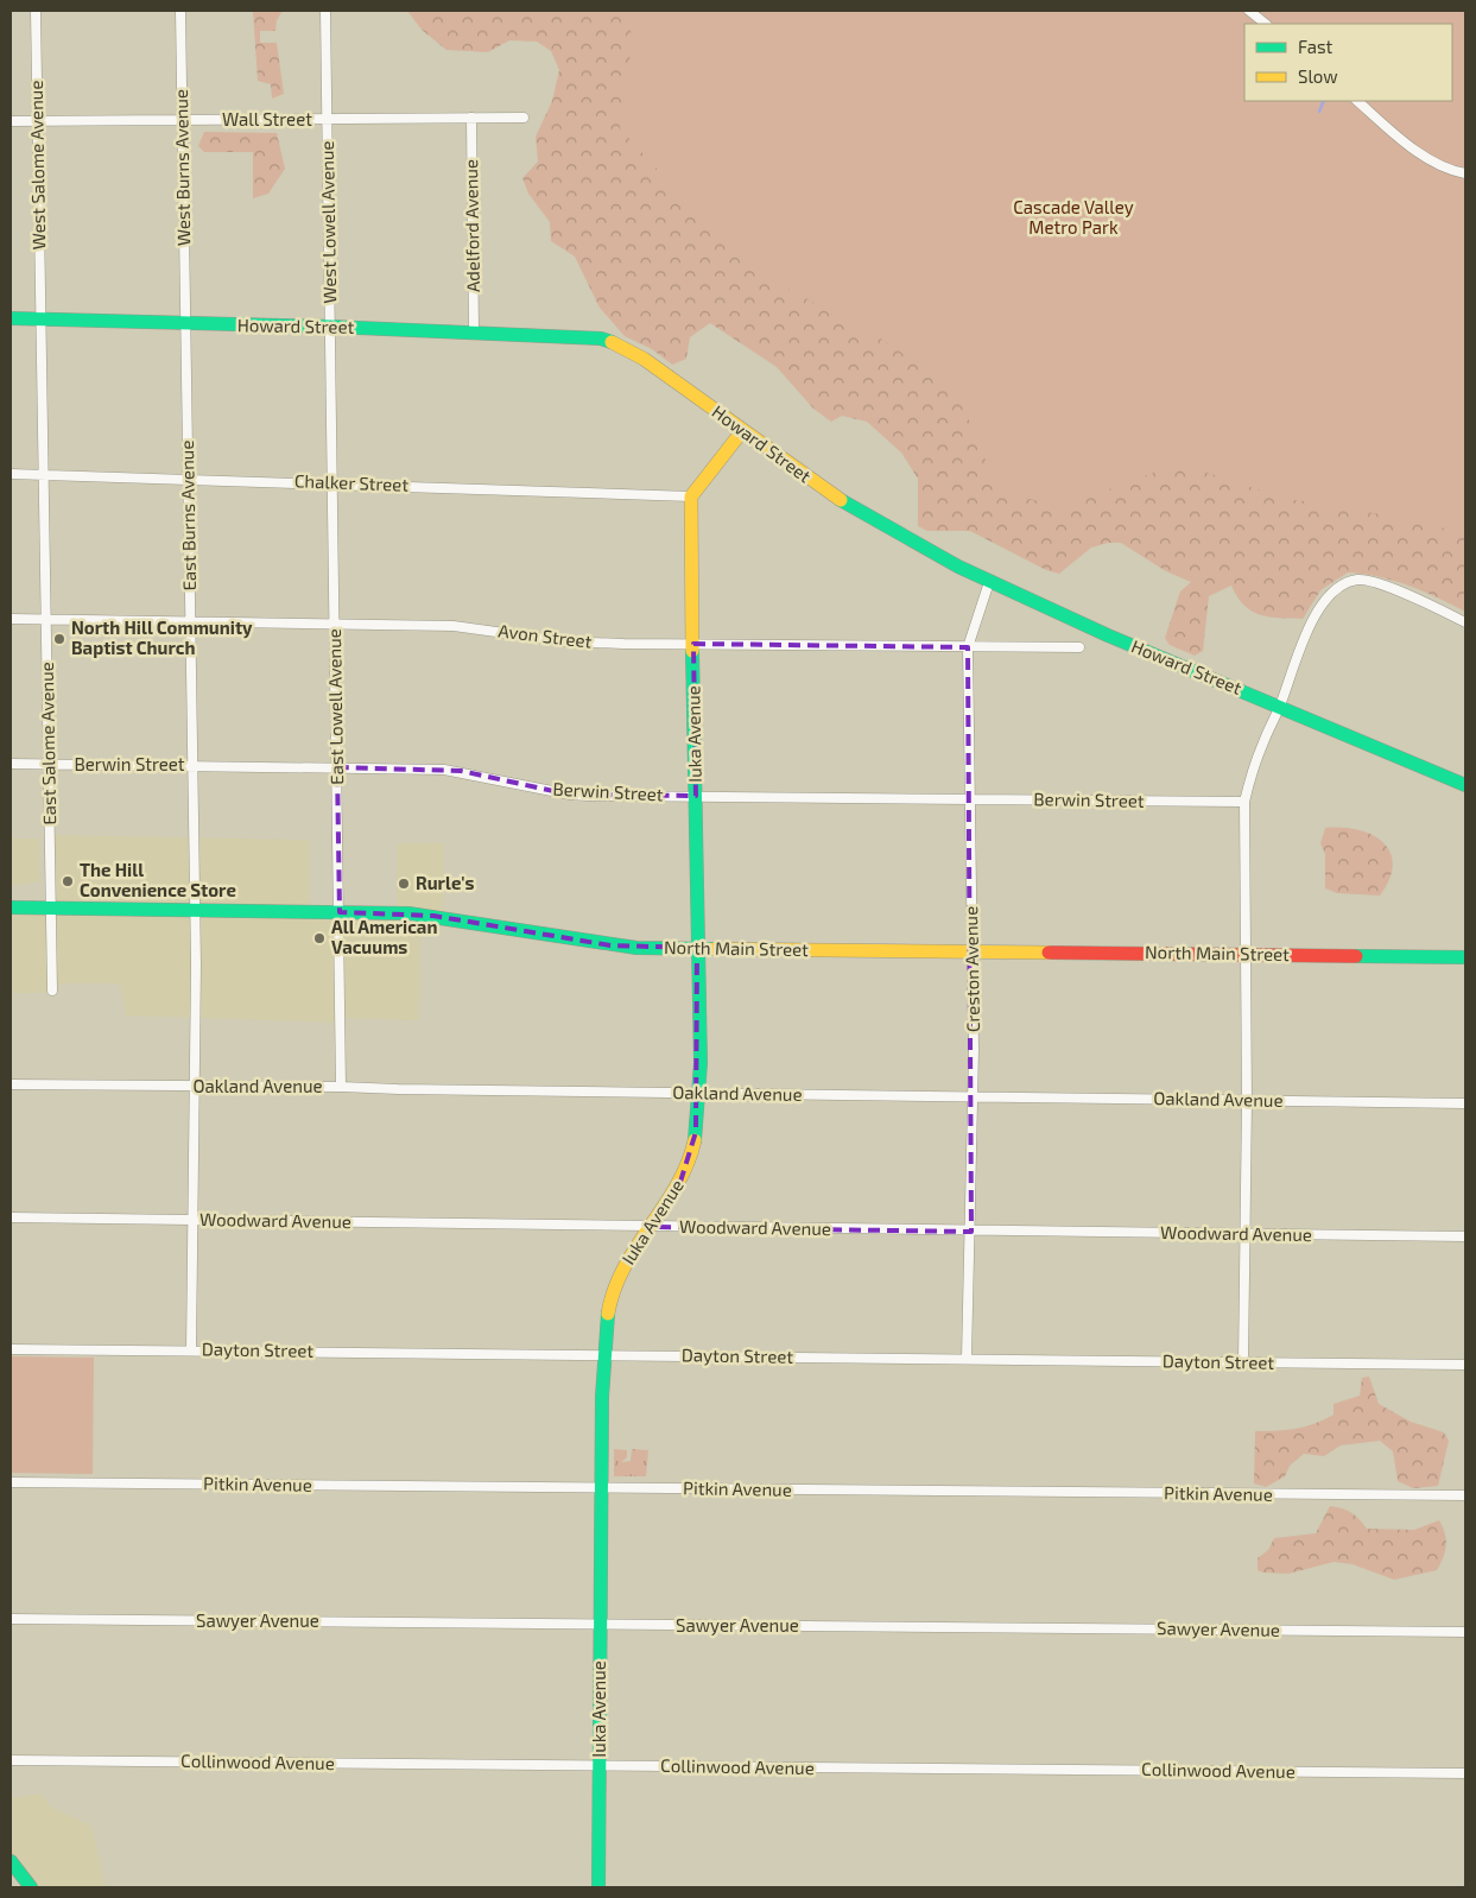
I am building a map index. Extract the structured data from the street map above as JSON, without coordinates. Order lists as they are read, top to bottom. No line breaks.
{"streets":{"main road":["Howard Street","Iuka Avenue","North Main Street"],"street":["Wall Street","West Salome Avenue","West Burns Avenue","West Lowell Avenue","Adelford Avenue","Chalker Street","East Burns Avenue","Avon Street","East Lowell Avenue","East Salome Avenue","Berwin Street","Creston Avenue","Oakland Avenue","Woodward Avenue","Dayton Street","Pitkin Avenue","Sawyer Avenue","Collinwood Avenue"]},"crossings":[["Wall Street","West Salome Avenue"],["Wall Street","West Burns Avenue"],["Wall Street","West Lowell Avenue"],["Wall Street","Adelford Avenue"],["West Salome Avenue","Howard Street"],["West Salome Avenue","East Salome Avenue"],["West Burns Avenue","Howard Street"],["West Burns Avenue","East Burns Avenue"],["West Lowell Avenue","Howard Street"],["West Lowell Avenue","East Lowell Avenue"],["Adelford Avenue","Howard Street"],["Howard Street","East Burns Avenue"],["Howard Street","East Lowell Avenue"],["Howard Street","East Salome Avenue"],["Howard Street","Creston Avenue"],["Chalker Street","East Burns Avenue"],["Chalker Street","East Lowell Avenue"],["Chalker Street","Iuka Avenue"],["Chalker Street","East Salome Avenue"],["East Burns Avenue","Avon Street"],["East Burns Avenue","Berwin Street"],["East Burns Avenue","North Main Street"],["East Burns Avenue","Oakland Avenue"],["East Burns Avenue","Woodward Avenue"],["East Burns Avenue","Dayton Street"],["Avon Street","East Lowell Avenue"],["Avon Street","Iuka Avenue"],["Avon Street","East Salome Avenue"],["Avon Street","Creston Avenue"],["East Lowell Avenue","Berwin Street"],["East Lowell Avenue","North Main Street"],["East Lowell Avenue","Oakland Avenue"],["Iuka Avenue","Berwin Street"],["Iuka Avenue","North Main Street"],["Iuka Avenue","Oakland Avenue"],["Iuka Avenue","Woodward Avenue"],["Iuka Avenue","Dayton Street"],["Iuka Avenue","Pitkin Avenue"],["Iuka Avenue","Sawyer Avenue"],["Iuka Avenue","Collinwood Avenue"],["East Salome Avenue","Berwin Street"],["East Salome Avenue","North Main Street"],["Berwin Street","Creston Avenue"],["North Main Street","Creston Avenue"],["Creston Avenue","Oakland Avenue"],["Creston Avenue","Woodward Avenue"],["Creston Avenue","Dayton Street"]],"parks":["Cascade Valley Metro Park"],"places":["North Hill Community Baptist Church","The Hill Convenience Store","Rurle's","All American Vacuums"],"legend":["Fast","Slow"]}
